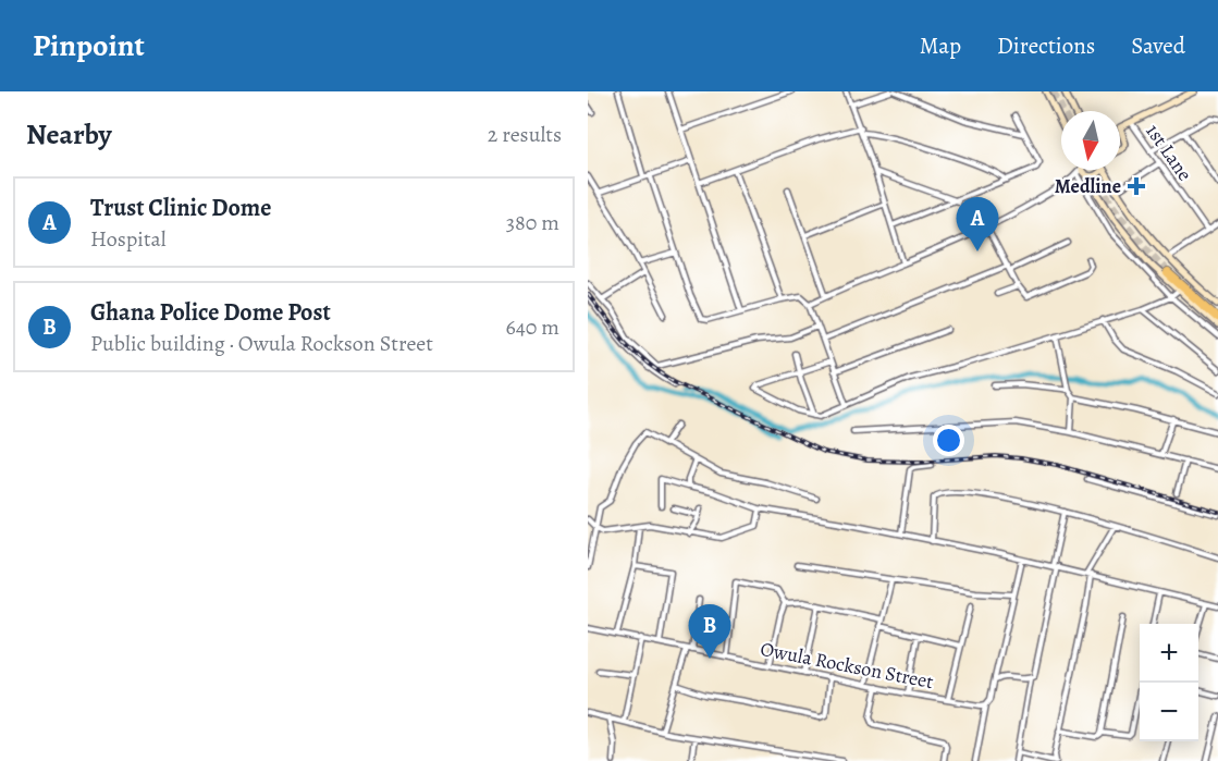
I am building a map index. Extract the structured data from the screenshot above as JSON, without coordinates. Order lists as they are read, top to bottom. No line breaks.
{"streets":{"street":["1st Lane","Owula Rockson Street"]},"places":{"health":["Medline"]},"north":"bottom","page":{"header":"Pinpoint","nav":["Map","Directions","Saved"],"heading":["Nearby","2 results"],"list":[{"mark":"A","name":"Trust Clinic Dome","note":"Hospital","value":"380 m"},{"mark":"B","name":"Ghana Police Dome Post","note":"Public building · Owula Rockson Street","value":"640 m"}],"pins":["A","B"],"map_buttons":["+","−"]}}
